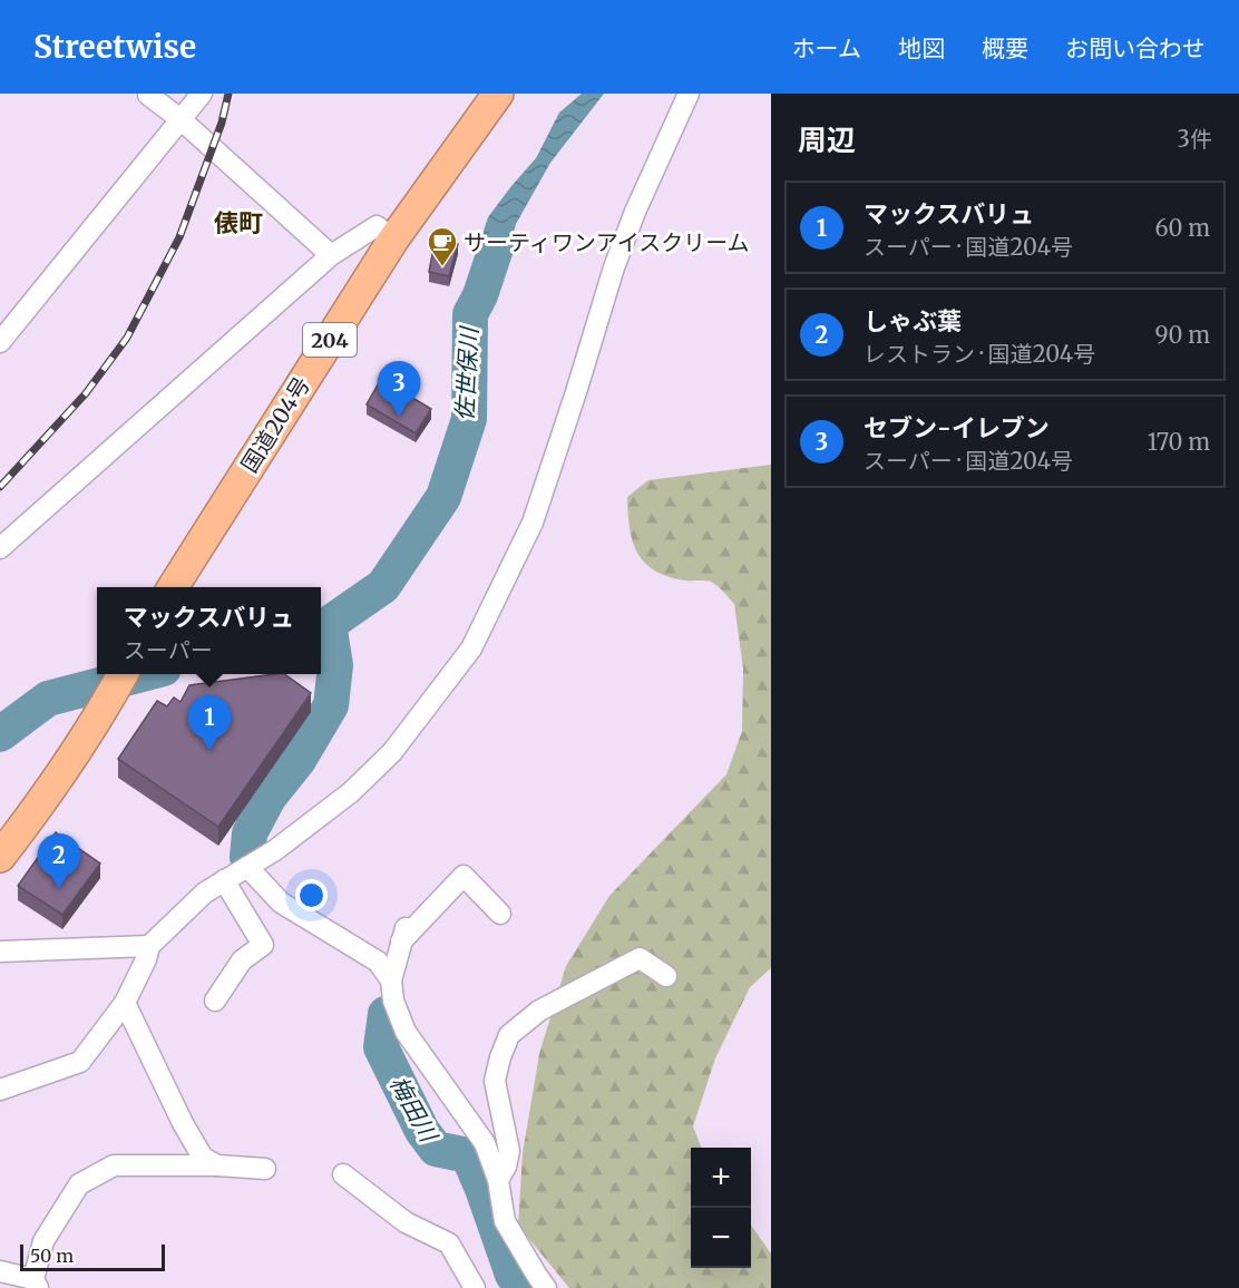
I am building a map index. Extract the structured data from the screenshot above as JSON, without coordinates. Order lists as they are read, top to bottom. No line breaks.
{"streets":{"highway":["204","国道204号"]},"districts":["俵町"],"water":["佐世保川","梅田川"],"places":{"cafe":["サーティワンアイスクリーム"]},"scale_bar":"50 m","page":{"header":"Streetwise","nav":["ホーム","地図","概要","お問い合わせ"],"heading":["周辺","3件"],"list":[{"mark":"1","name":"マックスバリュ","note":"スーパー · 国道204号","value":"60 m"},{"mark":"2","name":"しゃぶ葉","note":"レストラン · 国道204号","value":"90 m"},{"mark":"3","name":"セブン-イレブン","note":"スーパー · 国道204号","value":"170 m"}],"pins":["3","1","2"],"popup":["マックスバリュ","スーパー"],"map_buttons":["+","−"],"scale":"50 m"}}
